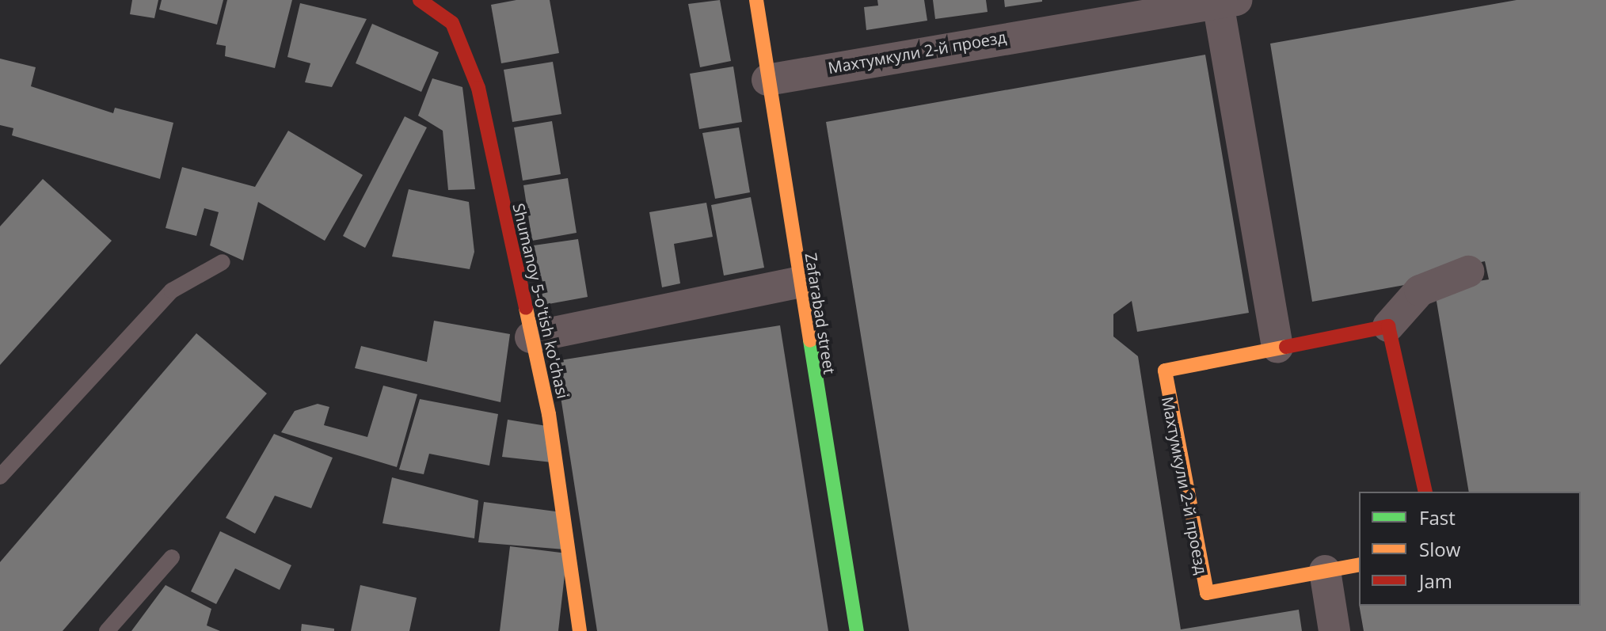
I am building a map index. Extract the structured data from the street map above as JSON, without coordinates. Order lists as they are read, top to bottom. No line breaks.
{"streets":{"street":["Махтумкули 2-й проезд","Shumanoy 5-o'tish ko'chasi","Zafarabad street"]},"crossings":[["Махтумкули 2-й проезд","Zafarabad street"]],"legend":["Fast","Slow","Jam"]}
